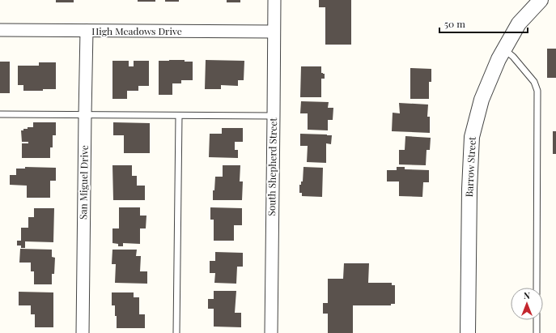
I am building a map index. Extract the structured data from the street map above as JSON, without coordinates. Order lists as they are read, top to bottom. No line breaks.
{"streets":{"street":["High Meadows Drive","South Shepherd Street","Barrow Street","San Miguel Drive"]},"crossings":[["High Meadows Drive","South Shepherd Street"],["High Meadows Drive","San Miguel Drive"]],"scale_bar":"50 m","north":"top"}
